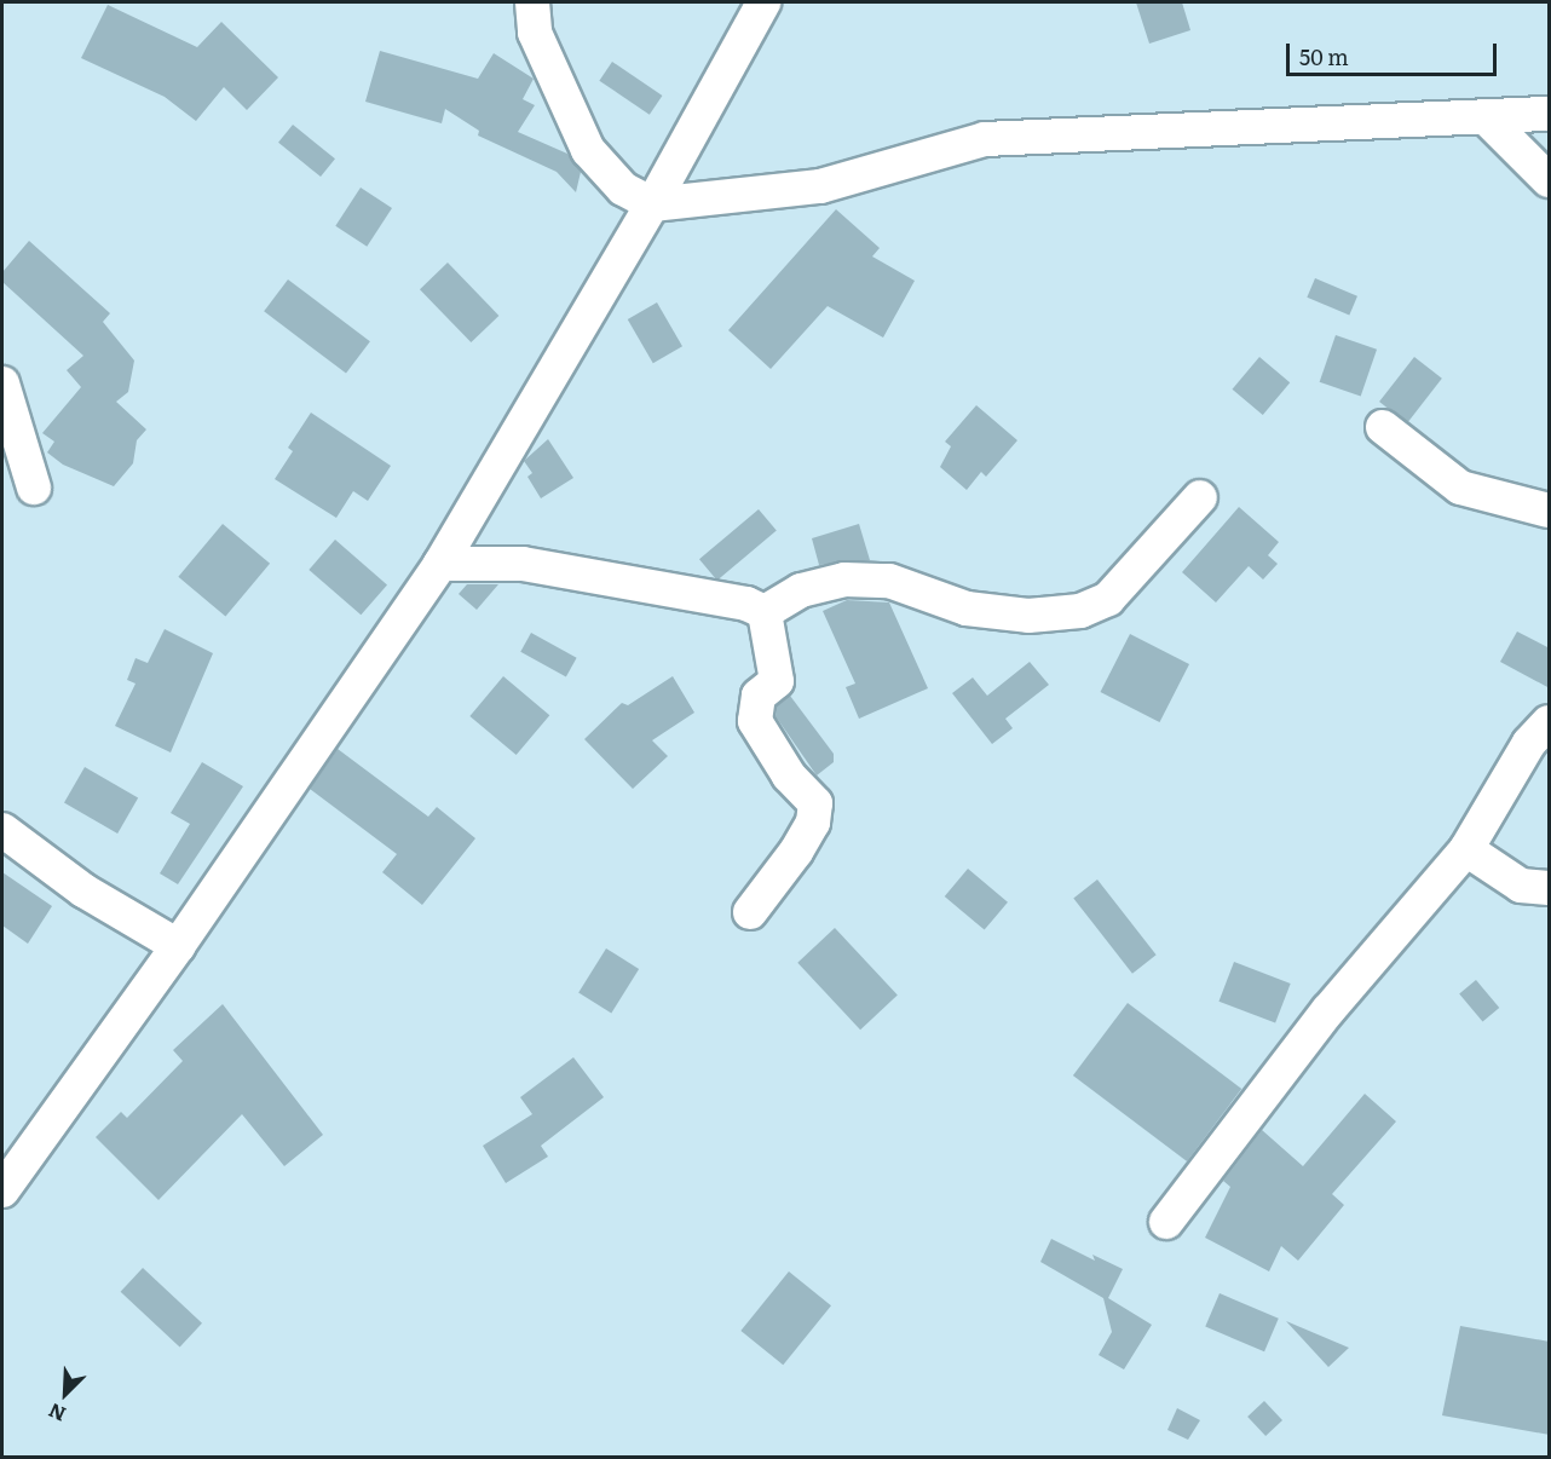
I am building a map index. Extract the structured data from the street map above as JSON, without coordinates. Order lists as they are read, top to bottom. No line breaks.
{"scale_bar":"50 m","north":"bottom left"}
